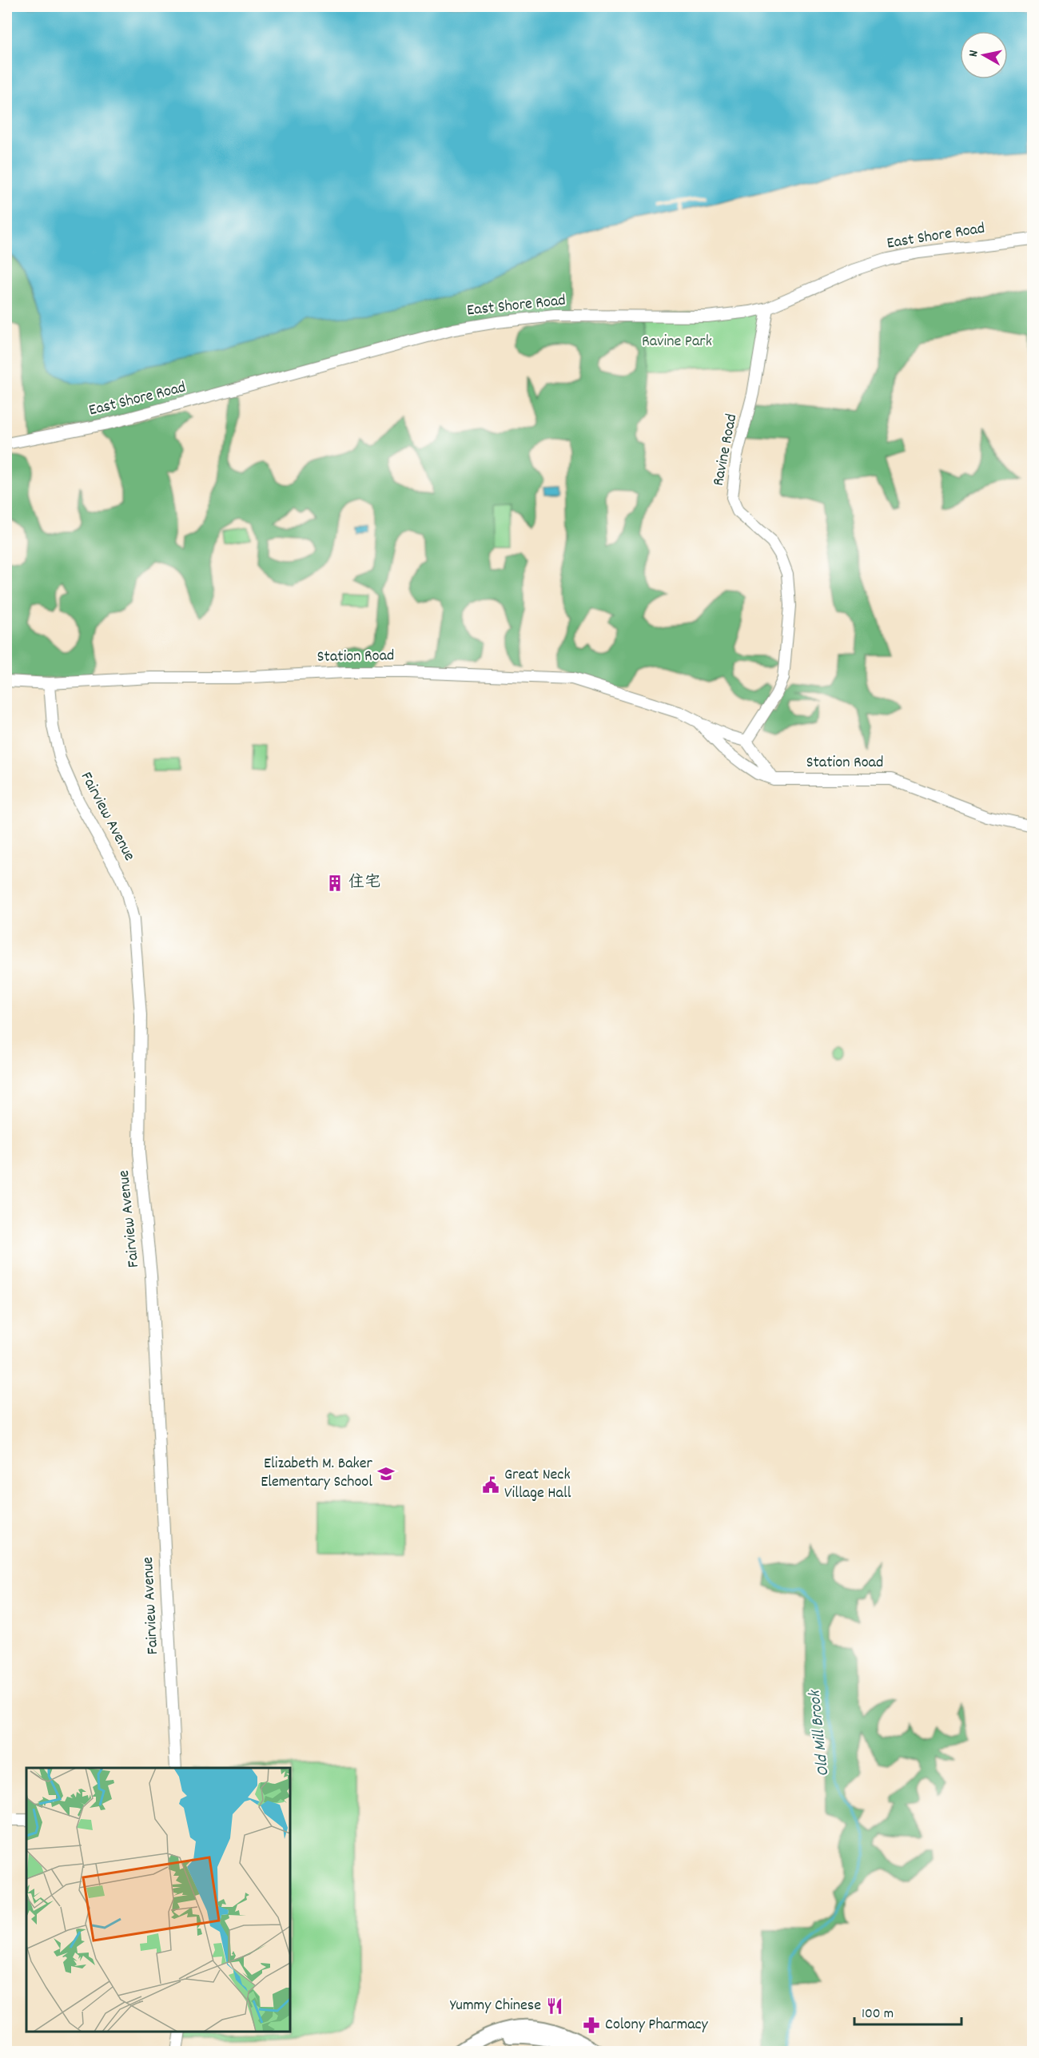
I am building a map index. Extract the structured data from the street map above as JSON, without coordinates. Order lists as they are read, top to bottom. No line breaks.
{"streets":{"street":["East Shore Road","Ravine Road","Station Road","Fairview Avenue"]},"crossings":[["East Shore Road","Ravine Road"],["Ravine Road","Station Road"],["Station Road","Fairview Avenue"]],"water":["Old Mill Brook"],"parks":["Ravine Park"],"places":{"building":["住宅"],"school or university":["Elizabeth M. Baker Elementary School"],"public building":["Great Neck Village Hall"],"restaurant":["Yummy Chinese"],"pharmacy":["Colony Pharmacy"]},"scale_bar":"100 m","north":"left"}
